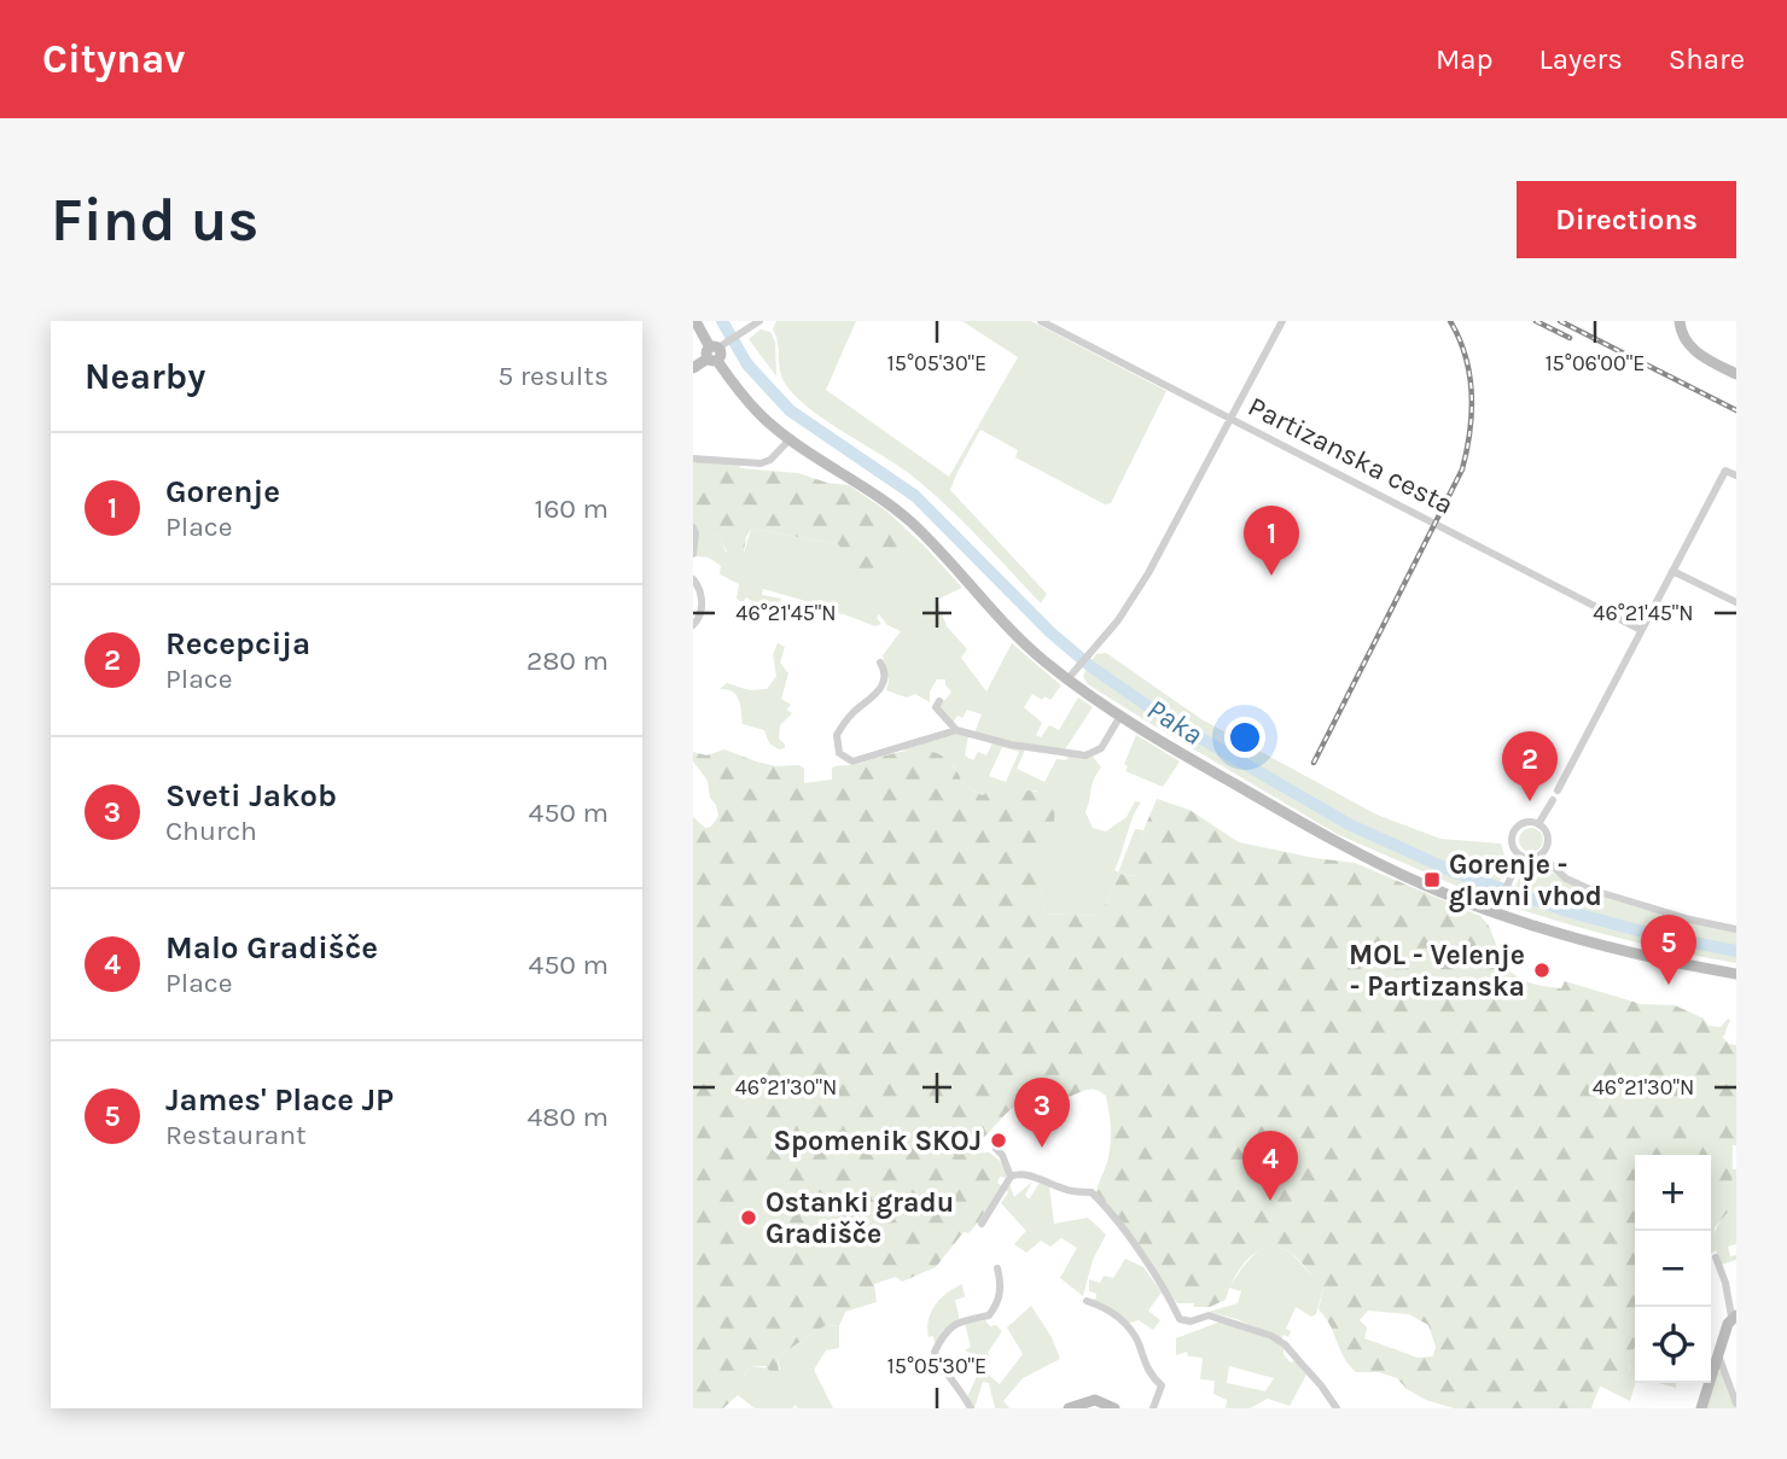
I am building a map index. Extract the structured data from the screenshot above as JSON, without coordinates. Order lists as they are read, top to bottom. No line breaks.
{"streets":{"street":["Partizanska cesta"]},"water":["Paka"],"places":{"transit":["Gorenje - glavni vhod"],"other":["MOL - Velenje - Partizanska","Spomenik SKOJ","Ostanki gradu Gradišče"]},"page":{"header":"Citynav","nav":["Map","Layers","Share"],"buttons":"Directions","title":"Find us","heading":["Nearby","5 results"],"list":[{"mark":"1","name":"Gorenje","note":"Place","value":"160 m"},{"mark":"2","name":"Recepcija","note":"Place","value":"280 m"},{"mark":"3","name":"Sveti Jakob","note":"Church","value":"450 m"},{"mark":"4","name":"Malo Gradišče","note":"Place","value":"450 m"},{"mark":"5","name":"James' Place JP","note":"Restaurant","value":"480 m"}],"pins":["1","2","5","3","4"],"map_buttons":["+","−"]},"coordinates":["15°05'30\"E","15°06'00\"E","46°21'45\"N","46°21'30\"N"]}
